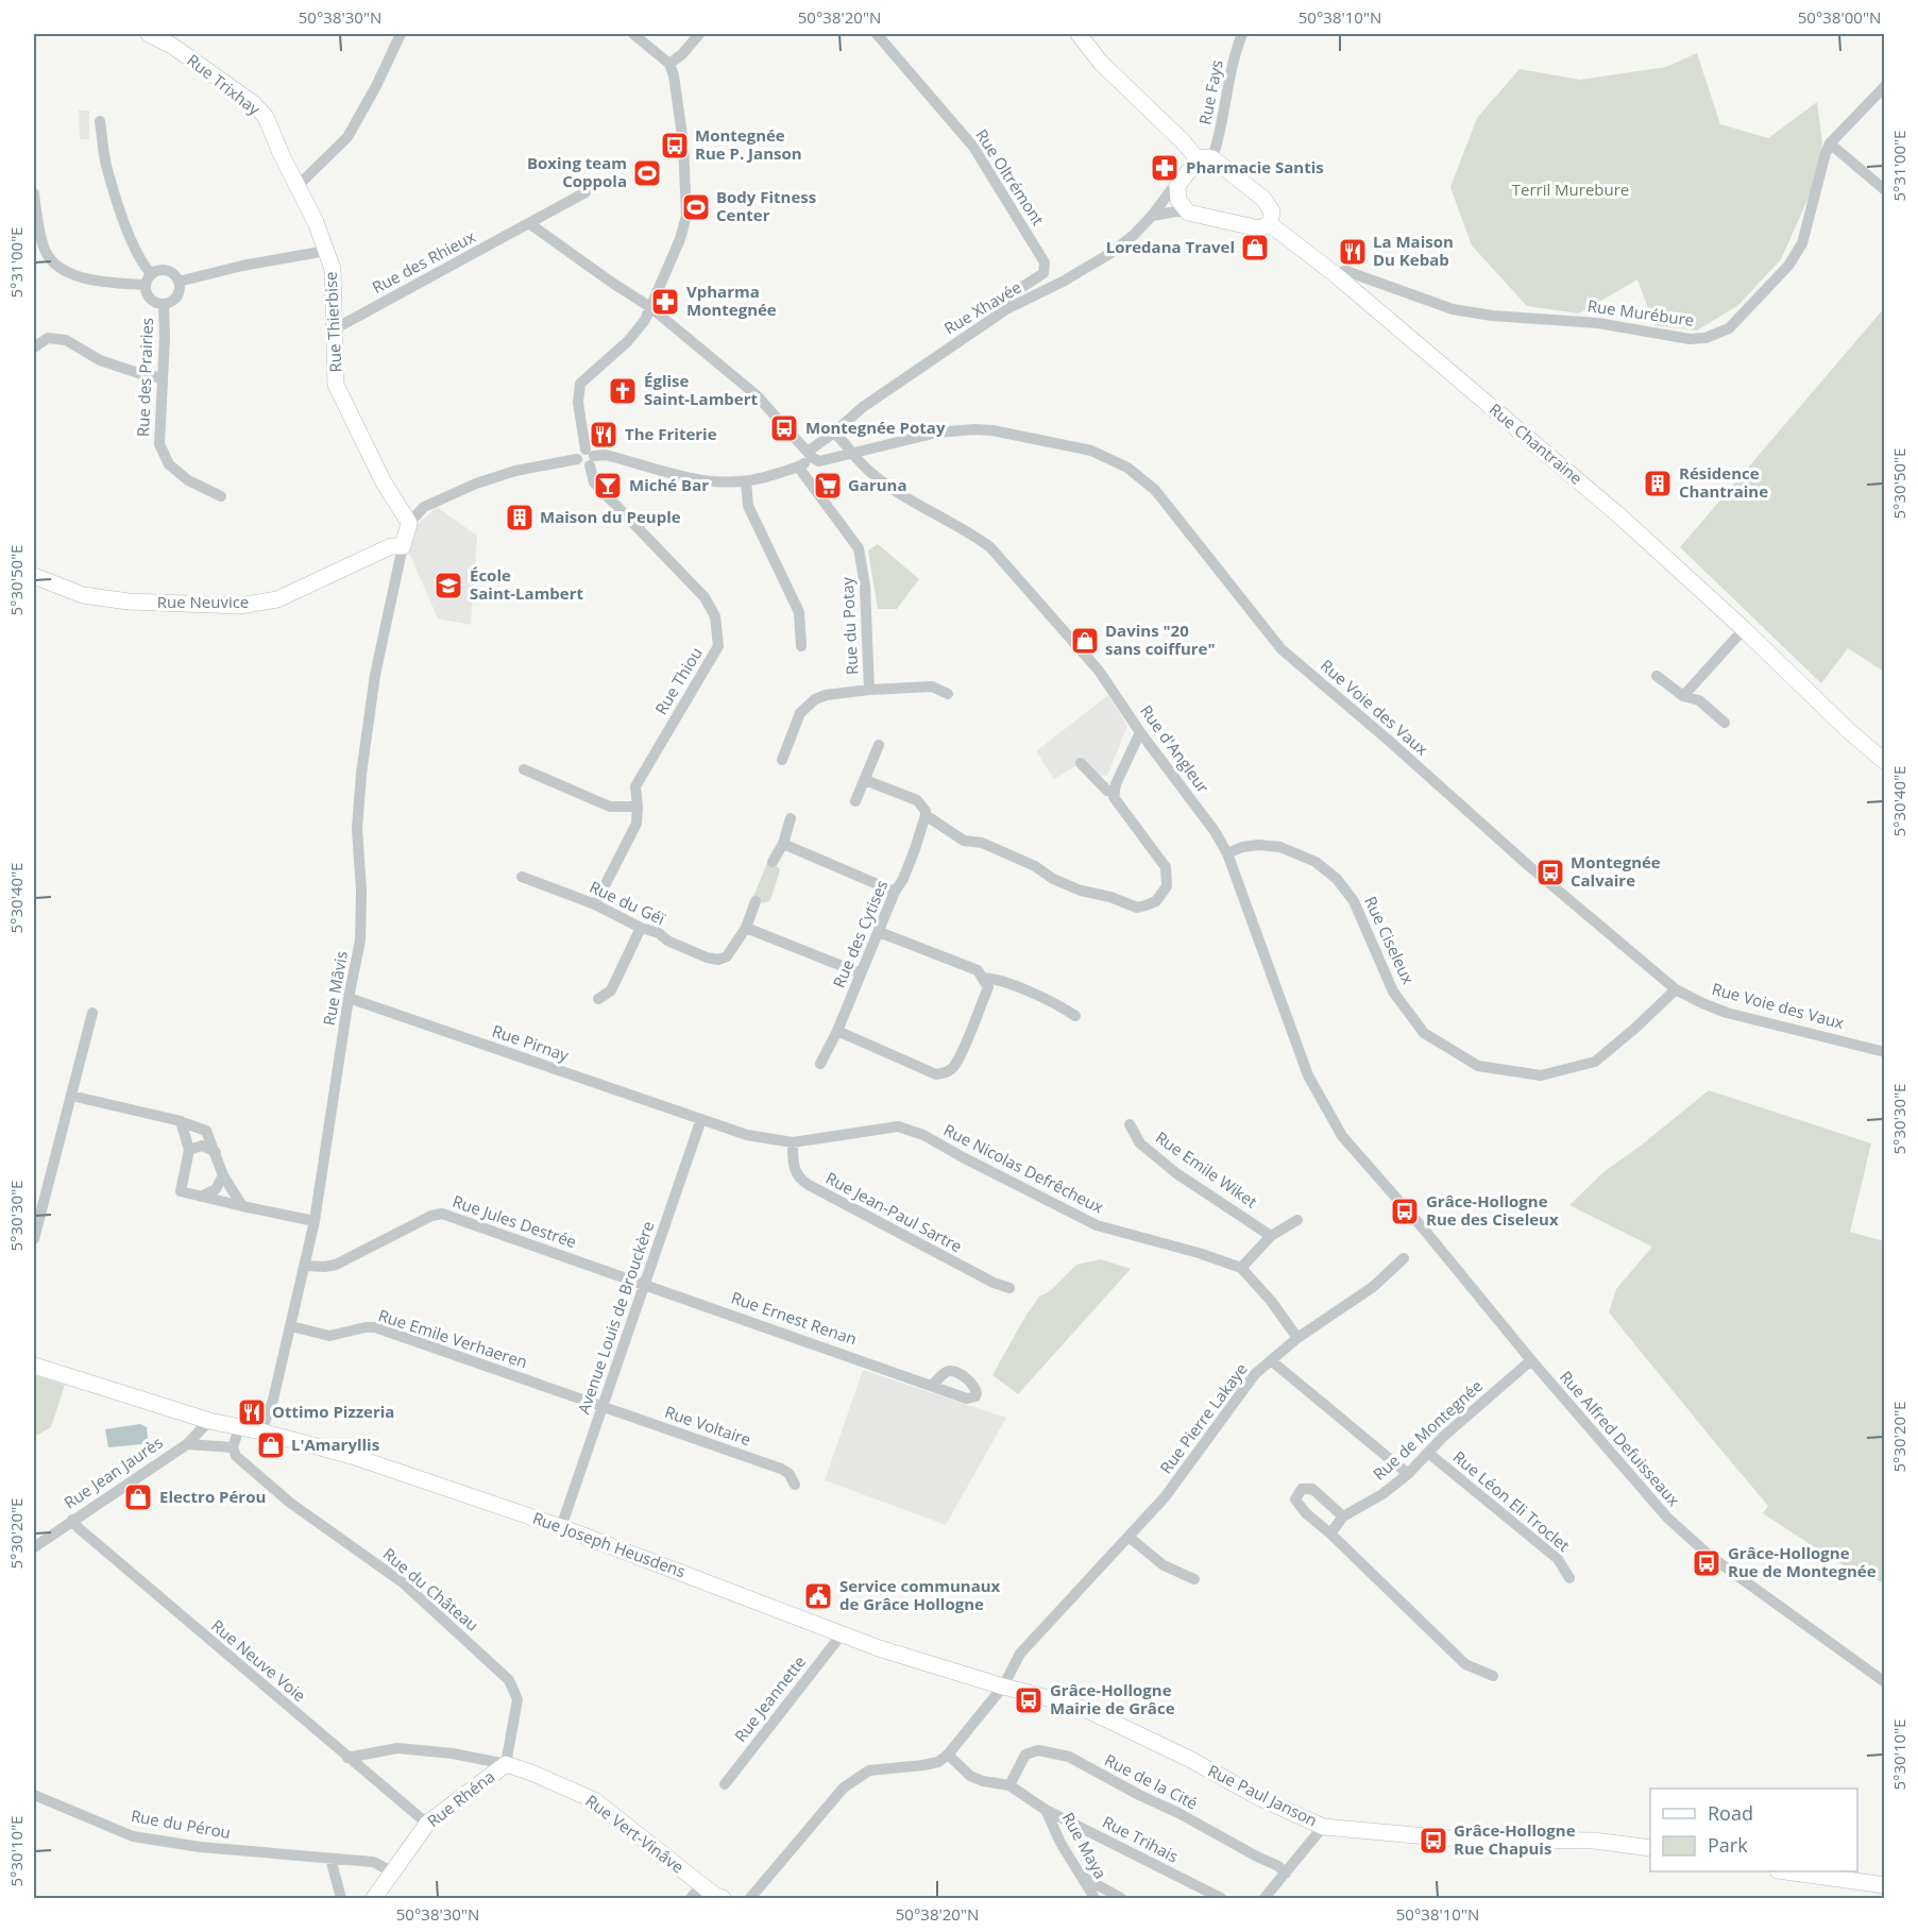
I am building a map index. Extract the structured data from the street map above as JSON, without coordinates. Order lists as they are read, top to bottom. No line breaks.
{"streets":{"street":["Rue Trixhay","Rue Fays","Rue Oltrémont","Rue des Rhieux","Rue Xhavée","Rue Murébure","Rue Thierbise","Rue des Prairies","Rue Chantraine","Rue Neuvice","Rue du Potay","Rue Thiou","Rue Voie des Vaux","Rue d'Angleur","Rue du Géï","Rue des Cytises","Rue Ciseleux","Rue Mâvis","Rue Pirnay","Rue Nicolas Defrêcheux","Rue Emile Wiket","Rue Jean-Paul Sartre","Rue Jules Destrée","Avenue Louis de Brouckère","Rue Ernest Renan","Rue Emile Verhaeren","Rue Pierre Lakaye","Rue Voltaire","Rue de Montegnée","Rue Alfred Defuisseaux","Rue Jean Jaurès","Rue Léon Eli Troclet","Rue Joseph Heusdens","Rue du Château","Rue Neuve Voie","Rue Jeannette","Rue de la Cité","Rue Paul Janson","Rue Rhéna","Rue du Pérou","Rue Vert-Vinâve","Rue Trihais","Rue Maya"]},"crossings":[["Rue Trixhay","Rue Thierbise"],["Rue Oltrémont","Rue Xhavée"],["Rue des Rhieux","Rue Thierbise"],["Rue Xhavée","Rue Voie des Vaux"],["Rue Xhavée","Rue d'Angleur"],["Rue Murébure","Rue Chantraine"],["Rue Neuvice","Rue Mâvis"],["Rue Thiou","Rue du Géï"],["Rue Voie des Vaux","Rue d'Angleur"],["Rue Voie des Vaux","Rue Ciseleux"],["Rue d'Angleur","Rue Ciseleux"],["Rue d'Angleur","Rue Alfred Defuisseaux"],["Rue Mâvis","Rue Pirnay"],["Rue Mâvis","Rue Jules Destrée"],["Rue Mâvis","Rue Emile Verhaeren"],["Rue Mâvis","Rue Joseph Heusdens"],["Rue Pirnay","Rue Nicolas Defrêcheux"],["Rue Pirnay","Avenue Louis de Brouckère"],["Rue Nicolas Defrêcheux","Rue Jean-Paul Sartre"],["Rue Nicolas Defrêcheux","Avenue Louis de Brouckère"],["Rue Nicolas Defrêcheux","Rue Pierre Lakaye"],["Rue Jules Destrée","Avenue Louis de Brouckère"],["Rue Jules Destrée","Rue Ernest Renan"],["Avenue Louis de Brouckère","Rue Ernest Renan"],["Avenue Louis de Brouckère","Rue Emile Verhaeren"],["Avenue Louis de Brouckère","Rue Voltaire"],["Avenue Louis de Brouckère","Rue Joseph Heusdens"],["Rue Emile Verhaeren","Rue Voltaire"],["Rue Pierre Lakaye","Rue Joseph Heusdens"],["Rue Pierre Lakaye","Rue Paul Janson"],["Rue Pierre Lakaye","Rue Maya"],["Rue de Montegnée","Rue Alfred Defuisseaux"],["Rue de Montegnée","Rue Léon Eli Troclet"],["Rue Jean Jaurès","Rue Joseph Heusdens"],["Rue Jean Jaurès","Rue Neuve Voie"],["Rue Joseph Heusdens","Rue Jeannette"],["Rue Joseph Heusdens","Rue Paul Janson"],["Rue du Château","Rue Rhéna"],["Rue du Château","Rue Vert-Vinâve"],["Rue Neuve Voie","Rue Rhéna"],["Rue de la Cité","Rue Maya"],["Rue Rhéna","Rue du Pérou"],["Rue Rhéna","Rue Vert-Vinâve"],["Rue Trihais","Rue Maya"]],"parks":["Terril Murebure"],"places":{"bus stop":["Montegnée Rue P. Janson","Montegnée Potay","Montegnée Calvaire","Grâce-Hollogne Rue des Ciseleux","Grâce-Hollogne Rue de Montegnée","Grâce-Hollogne Mairie de Grâce","Grâce-Hollogne Rue Chapuis"],"pharmacy":["Pharmacie Santis","Vpharma Montegnée"],"sports":["Boxing team Coppola","Body Fitness Center"],"shop":["Loredana Travel","Davins \"20 sans coiffure\"","L'Amaryllis","Electro Pérou"],"restaurant":["La Maison Du Kebab","The Friterie","Ottimo Pizzeria"],"church":["Église Saint-Lambert"],"building":["Résidence Chantraine","Maison du Peuple"],"bar":["Miché Bar"],"supermarket":["Garuna"],"school or university":["École Saint-Lambert"],"public building":["Service communaux de Grâce Hollogne"]},"legend":["Road","Park"],"coordinates":["50°38'30\"N","50°38'20\"N","50°38'10\"N","50°38'00\"N","5°31'00\"E","5°30'50\"E","5°30'40\"E","5°30'30\"E","5°30'20\"E","5°30'10\"E"]}
